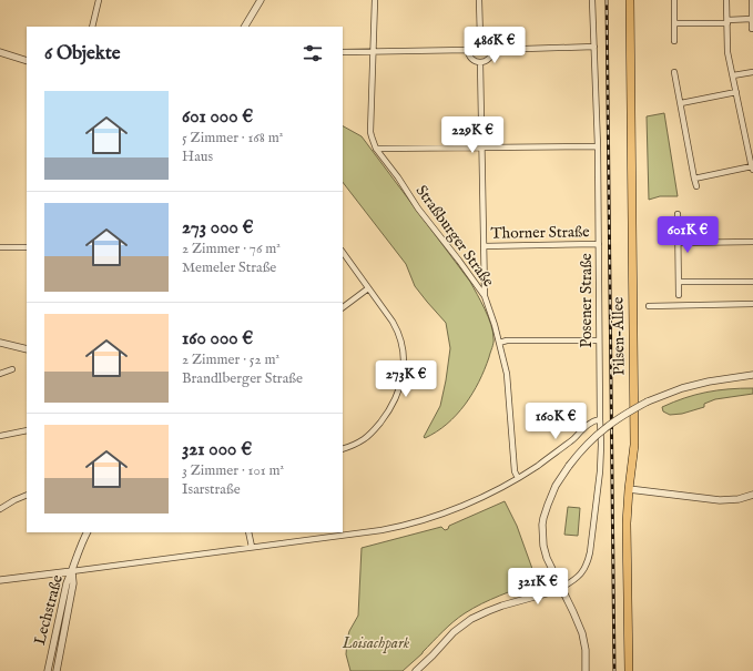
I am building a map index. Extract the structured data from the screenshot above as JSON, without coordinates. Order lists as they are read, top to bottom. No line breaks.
{"streets":{"main road":["Pilsen-Allee"],"street":["Thorner Straße","Straßburger Straße","Posener Straße","Lechstraße"]},"crossings":[["Thorner Straße","Posener Straße"]],"parks":["Loisachpark"],"page":{"price":["486K €","229K €","601K €","273K €","160K €","321K €"],"heading":"6 Objekte","list":[{"name":"601 000 €","note":"5 Zimmer · 168 m² · Haus"},{"name":"273 000 €","note":"2 Zimmer · 76 m² · Memeler Straße"},{"name":"160 000 €","note":"2 Zimmer · 52 m² · Brandlberger Straße"},{"name":"321 000 €","note":"3 Zimmer · 101 m² · Isarstraße"}]}}
